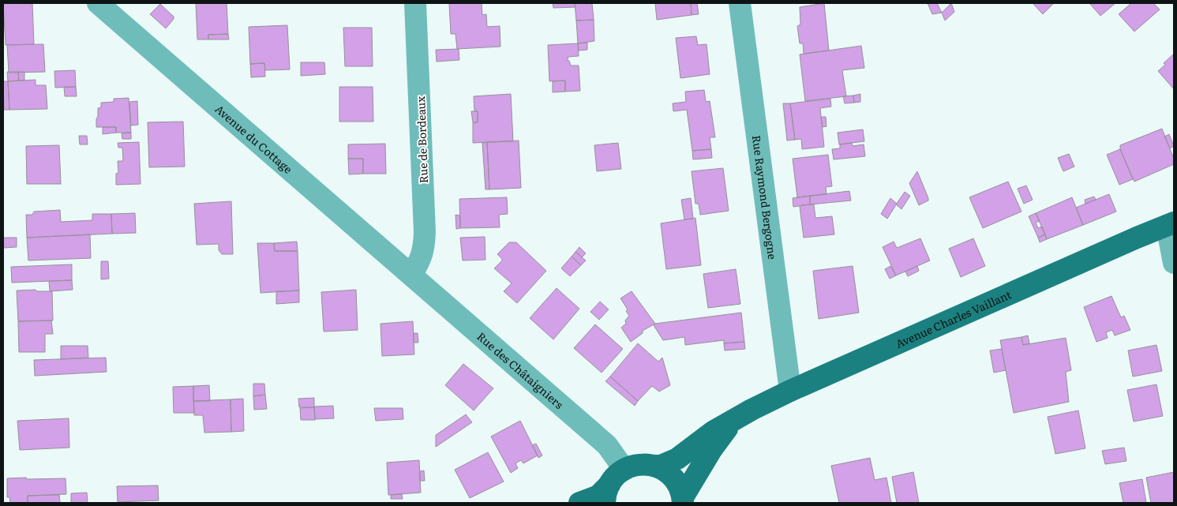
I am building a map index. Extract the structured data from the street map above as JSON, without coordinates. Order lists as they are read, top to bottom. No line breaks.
{"streets":{"main road":["Avenue Charles Vaillant"],"street":["Avenue du Cottage","Rue de Bordeaux","Rue Raymond Bergogne","Rue des Châtaigniers"]},"crossings":[["Avenue du Cottage","Rue de Bordeaux"],["Avenue du Cottage","Rue des Châtaigniers"],["Rue de Bordeaux","Rue des Châtaigniers"],["Rue Raymond Bergogne","Avenue Charles Vaillant"]]}
